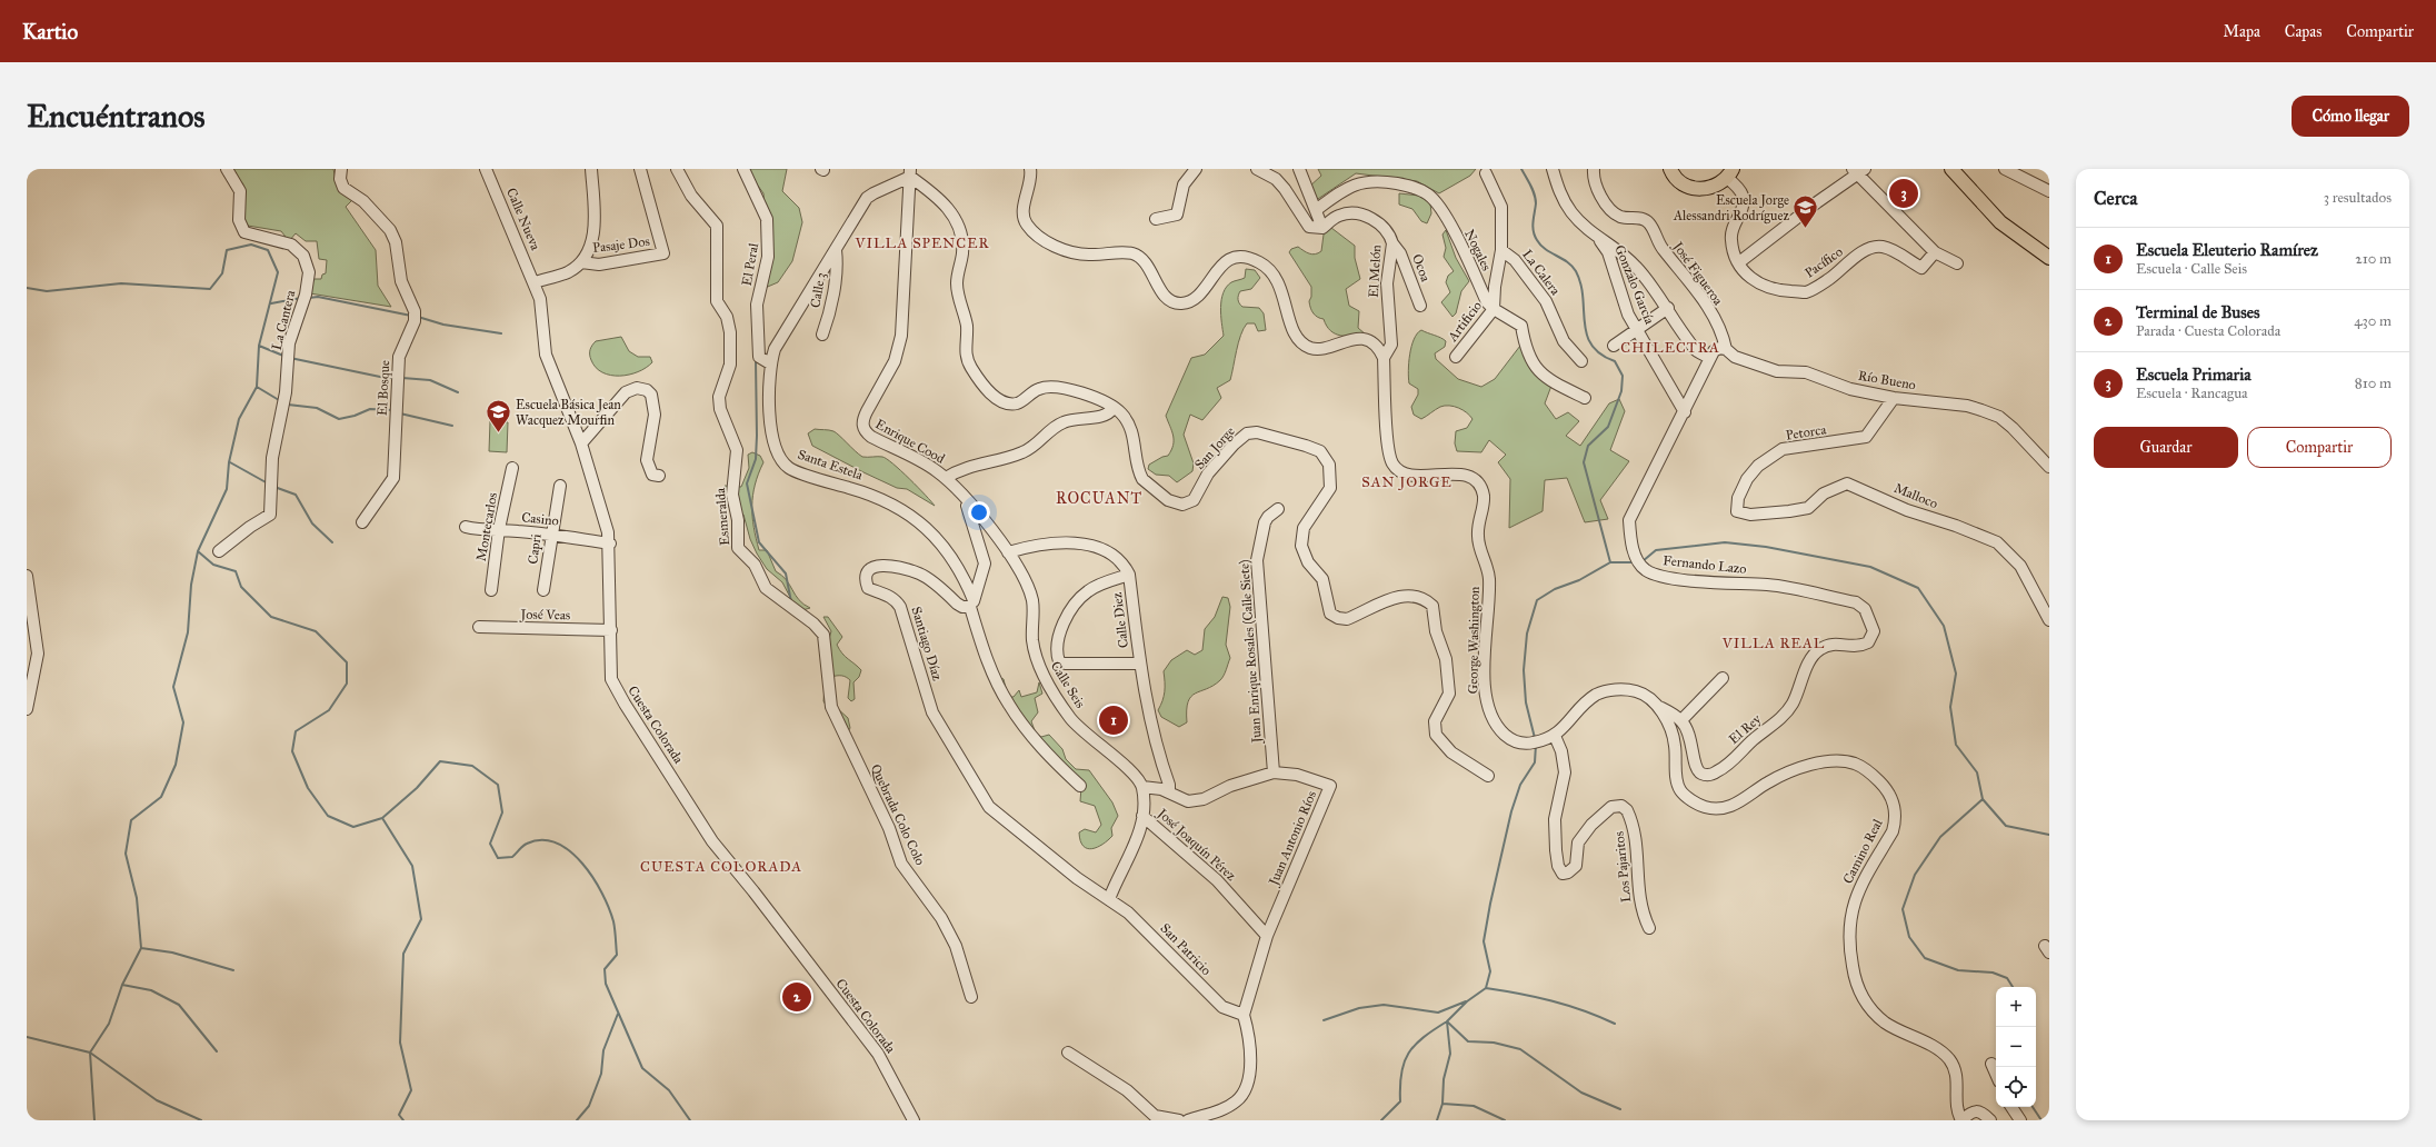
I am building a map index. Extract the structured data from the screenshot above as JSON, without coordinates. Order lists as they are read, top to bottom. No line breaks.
{"streets":{"street":["Calle Nueva","Pasaje Dos","Nogales","Pacífico","El Peral","Ocoa","El Melón","La Calera","José Figueroa","Gonzalo García","Calle 3","La Cantera","Artificio","Río Bueno","El Bosque","Petorca","Enrique Cood","San Jorge","Santa Estela","Malloco","Esmeralda","Casino","Montecarlos","Capri","Fernando Lazo","José Veas","Calle Diez","George Washington","Santiago Díaz","Juan Enrique Rosales (Calle Siete)","Calle Seis","Cuesta Colorada","El Rey","Quebrada Colo Colo","Juan Antonio Ríos","José Joaquín Pérez","Camino Real","Los Pajaritos","San Patricio"]},"crossings":[["Calle Nueva","Cuesta Colorada"],["Nogales","Artificio"],["El Peral","Santa Estela"],["Ocoa","El Melón"],["El Melón","George Washington"],["La Calera","Artificio"],["José Figueroa","Río Bueno"],["Gonzalo García","Fernando Lazo"],["Calle 3","Santa Estela"],["Río Bueno","Petorca"],["Petorca","Malloco"],["Enrique Cood","San Jorge"],["Enrique Cood","Santa Estela"],["Enrique Cood","Calle Seis"],["San Jorge","Santa Estela"],["Santa Estela","Santiago Díaz"],["Esmeralda","Quebrada Colo Colo"],["Casino","Montecarlos"],["Casino","Capri"],["Casino","Cuesta Colorada"],["Fernando Lazo","El Rey"],["José Veas","Cuesta Colorada"],["Calle Diez","Calle Seis"],["Calle Diez","Juan Antonio Ríos"],["George Washington","Camino Real"],["George Washington","Los Pajaritos"],["Santiago Díaz","San Patricio"],["Juan Enrique Rosales (Calle Siete)","Juan Antonio Ríos"],["Calle Seis","Juan Antonio Ríos"],["Juan Antonio Ríos","José Joaquín Pérez"],["Juan Antonio Ríos","San Patricio"]],"districts":["VILLA SPENCER","CHILECTRA","SAN JORGE","ROCUANT","VILLA REAL","CUESTA COLORADA"],"places":{"school or university":["Escuela Jorge Alessandri Rodríguez","Escuela Básica Jean Wacquez Mourfin"]},"page":{"header":"Kartio","nav":["Mapa","Capas","Compartir"],"buttons":["Cómo llegar",["Guardar","Compartir"]],"title":"Encuéntranos","heading":["Cerca","3 resultados"],"pins":["3","1","2"],"list":[{"mark":"1","name":"Escuela Eleuterio Ramírez","note":"Escuela · Calle Seis","value":"210 m"},{"mark":"2","name":"Terminal de Buses","note":"Parada · Cuesta Colorada","value":"430 m"},{"mark":"3","name":"Escuela Primaria","note":"Escuela · Rancagua","value":"810 m"}],"map_buttons":["+","−"]}}
